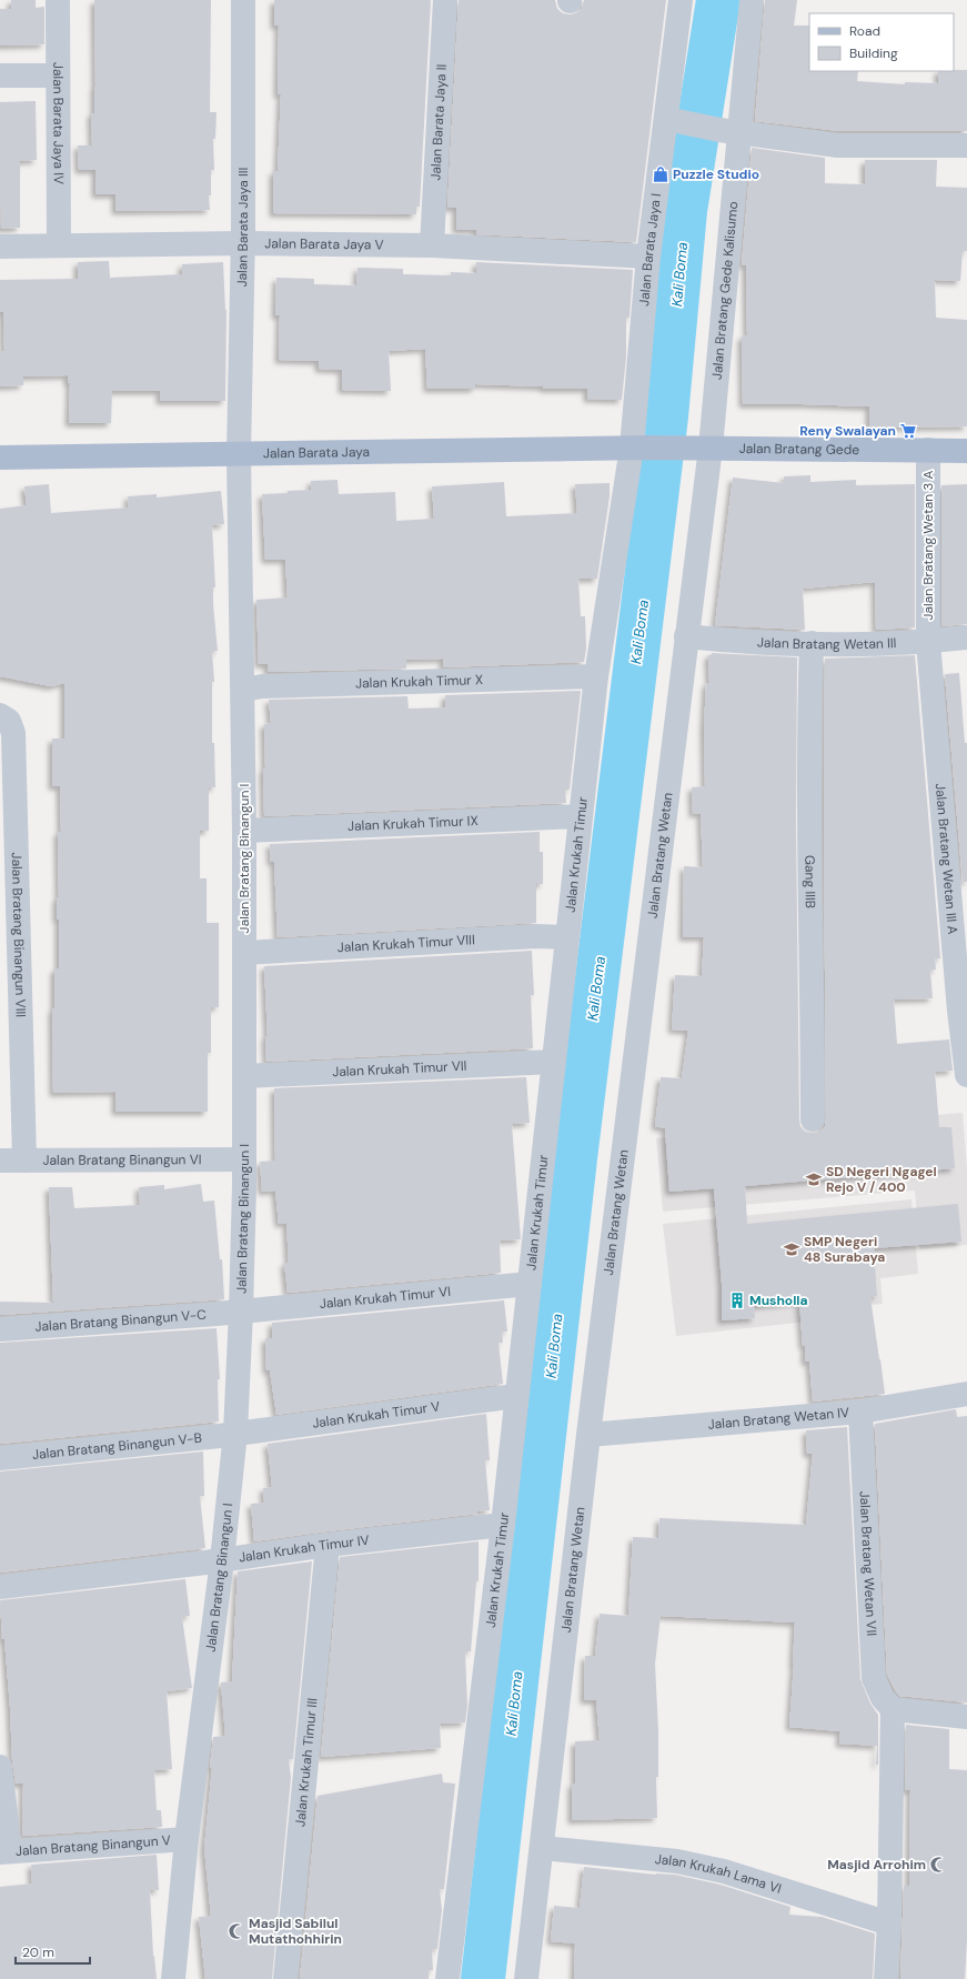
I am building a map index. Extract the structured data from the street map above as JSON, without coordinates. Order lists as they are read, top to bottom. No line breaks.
{"streets":{"main road":["Jalan Bratang Gede","Jalan Barata Jaya"],"street":["Jalan Barata Jaya II","Jalan Barata Jaya IV","Jalan Barata Jaya III","Jalan Barata Jaya V","Jalan Barata Jaya I","Jalan Bratang Gede Kalisumo","Jalan Bratang Wetan 3 A","Jalan Bratang Wetan III","Jalan Krukah Timur X","Jalan Krukah Timur IX","Jalan Krukah Timur","Jalan Bratang Wetan","Jalan Bratang Binangun I","Jalan Bratang Wetan III A","Gang IIIB","Jalan Bratang Binangun VIII","Jalan Krukah Timur VIII","Jalan Krukah Timur VII","Jalan Bratang Binangun VI","Jalan Krukah Timur VI","Jalan Bratang Binangun V-C","Jalan Krukah Timur V","Jalan Bratang Wetan IV","Jalan Bratang Binangun V-B","Jalan Krukah Timur IV","Jalan Bratang Wetan VII","Jalan Krukah Timur III","Jalan Bratang Binangun V","Jalan Krukah Lama VI"]},"crossings":[["Jalan Barata Jaya II","Jalan Barata Jaya V"],["Jalan Barata Jaya IV","Jalan Barata Jaya V"],["Jalan Barata Jaya III","Jalan Barata Jaya V"],["Jalan Barata Jaya III","Jalan Barata Jaya"],["Jalan Barata Jaya III","Jalan Bratang Binangun I"],["Jalan Barata Jaya V","Jalan Barata Jaya I"],["Jalan Barata Jaya I","Jalan Bratang Gede"],["Jalan Barata Jaya I","Jalan Barata Jaya"],["Jalan Barata Jaya I","Jalan Krukah Timur"],["Jalan Bratang Gede Kalisumo","Jalan Bratang Gede"],["Jalan Bratang Gede Kalisumo","Jalan Bratang Wetan"],["Jalan Bratang Gede","Jalan Barata Jaya"],["Jalan Bratang Gede","Jalan Bratang Wetan 3 A"],["Jalan Bratang Gede","Jalan Krukah Timur"],["Jalan Bratang Gede","Jalan Bratang Wetan"],["Jalan Barata Jaya","Jalan Krukah Timur"],["Jalan Barata Jaya","Jalan Bratang Binangun I"],["Jalan Bratang Wetan 3 A","Jalan Bratang Wetan III"],["Jalan Bratang Wetan 3 A","Jalan Bratang Wetan III A"],["Jalan Bratang Wetan III","Jalan Bratang Wetan"],["Jalan Bratang Wetan III","Jalan Bratang Wetan III A"],["Jalan Bratang Wetan III","Gang IIIB"],["Jalan Krukah Timur X","Jalan Krukah Timur"],["Jalan Krukah Timur X","Jalan Bratang Binangun I"],["Jalan Krukah Timur IX","Jalan Krukah Timur"],["Jalan Krukah Timur IX","Jalan Bratang Binangun I"],["Jalan Krukah Timur","Jalan Krukah Timur VIII"],["Jalan Krukah Timur","Jalan Krukah Timur VII"],["Jalan Krukah Timur","Jalan Krukah Timur VI"],["Jalan Krukah Timur","Jalan Krukah Timur V"],["Jalan Krukah Timur","Jalan Krukah Timur IV"],["Jalan Bratang Wetan","Jalan Bratang Wetan IV"],["Jalan Bratang Wetan","Jalan Krukah Lama VI"],["Jalan Bratang Binangun I","Jalan Krukah Timur VIII"],["Jalan Bratang Binangun I","Jalan Krukah Timur VII"],["Jalan Bratang Binangun I","Jalan Bratang Binangun VI"],["Jalan Bratang Binangun I","Jalan Krukah Timur VI"],["Jalan Bratang Binangun I","Jalan Bratang Binangun V-C"],["Jalan Bratang Binangun I","Jalan Krukah Timur V"],["Jalan Bratang Binangun I","Jalan Bratang Binangun V-B"],["Jalan Bratang Binangun I","Jalan Krukah Timur IV"],["Jalan Bratang Binangun I","Jalan Bratang Binangun V"],["Jalan Bratang Binangun VIII","Jalan Bratang Binangun VI"],["Jalan Krukah Timur VI","Jalan Bratang Binangun V-C"],["Jalan Krukah Timur V","Jalan Bratang Binangun V-B"],["Jalan Bratang Wetan IV","Jalan Bratang Wetan VII"],["Jalan Krukah Timur IV","Jalan Krukah Timur III"]],"water":["Kali Boma"],"places":{"shop":["Puzzle Studio"],"supermarket":["Reny Swalayan"],"school or university":["SD Negeri Ngagel Rejo V / 400","SMP Negeri 48 Surabaya"],"building":["Musholla"],"mosque":["Masjid Arrohim","Masjid Sabilul Mutathohhirin"]},"legend":["Road","Building"],"scale_bar":"20 m"}
